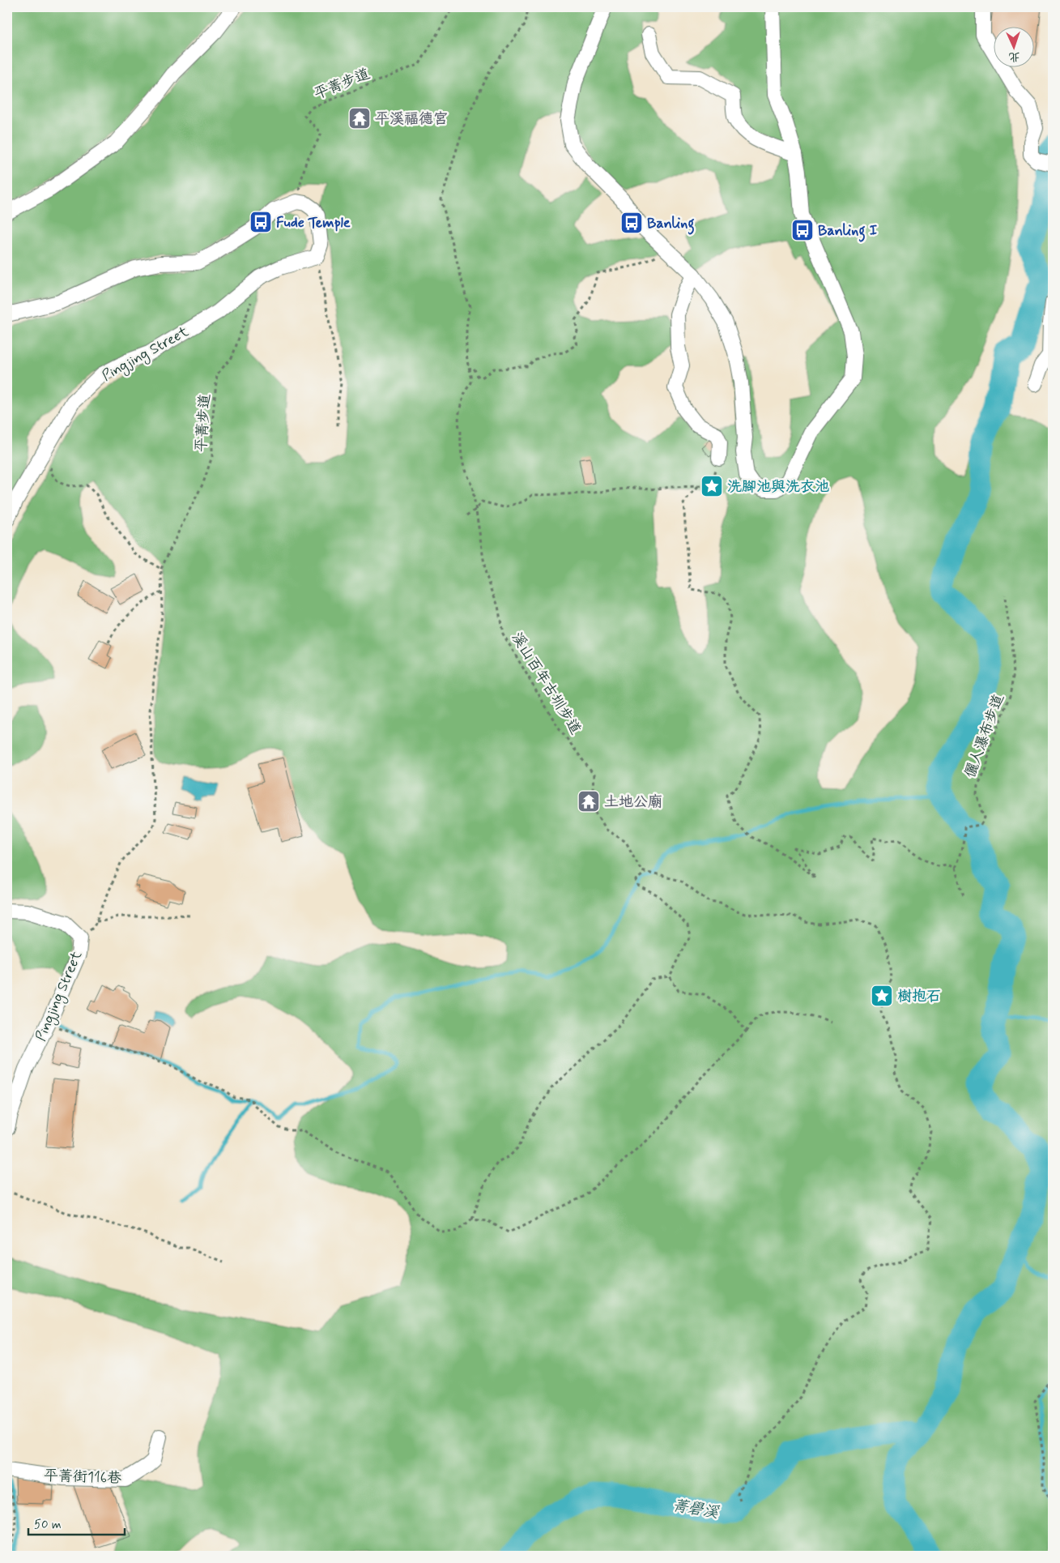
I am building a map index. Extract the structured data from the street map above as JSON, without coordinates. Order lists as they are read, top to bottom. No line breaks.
{"streets":{"street":["Pingjing Street","平菁街116巷"],"path":["平菁步道","溪山百年古圳步道","儷人瀑布步道"]},"water":["菁礐溪"],"places":{"temple":["平溪福德宮","土地公廟"],"bus stop":["Fude Temple","Banling","Banling I"],"place":["洗腳池與洗衣池","樹抱石"]},"scale_bar":"50 m","north":"bottom"}
